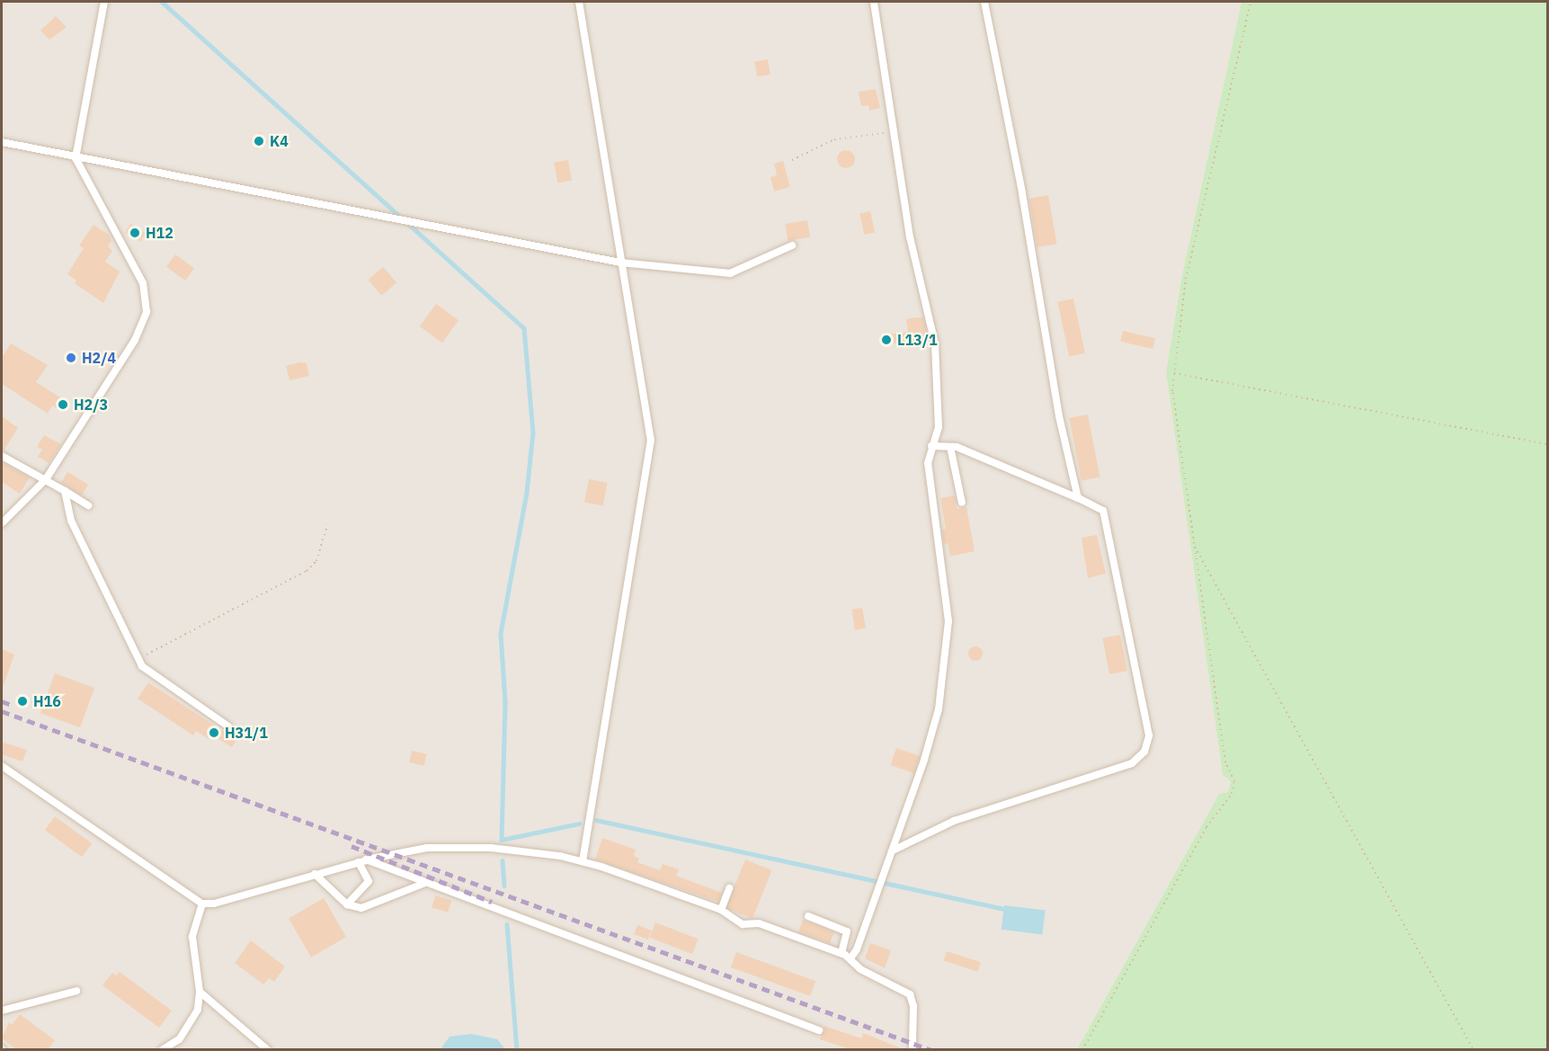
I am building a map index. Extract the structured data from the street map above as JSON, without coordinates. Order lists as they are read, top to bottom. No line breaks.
{"places":["K4","H12","L13/1","H2/4","H2/3","H16","H31/1"]}
